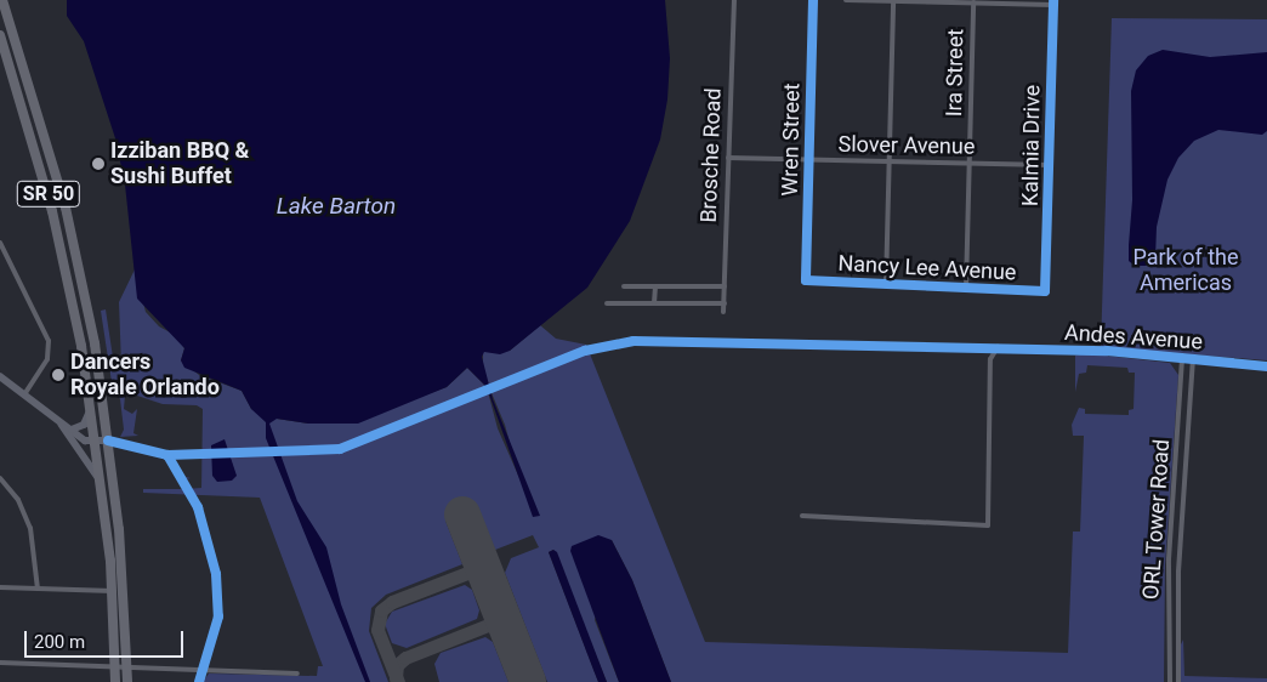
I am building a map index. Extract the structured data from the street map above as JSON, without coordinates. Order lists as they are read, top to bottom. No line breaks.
{"streets":{"highway":["SR 50"],"street":["Ira Street","Wren Street","Slover Avenue","Kalmia Drive","Brosche Road","Nancy Lee Avenue","Andes Avenue","ORL Tower Road"]},"crossings":[["Ira Street","Slover Avenue"],["Ira Street","Nancy Lee Avenue"],["Wren Street","Slover Avenue"],["Wren Street","Nancy Lee Avenue"],["Slover Avenue","Kalmia Drive"],["Slover Avenue","Brosche Road"],["Kalmia Drive","Nancy Lee Avenue"],["Andes Avenue","ORL Tower Road"]],"water":["Lake Barton"],"parks":["Park of the Americas"],"places":["Izziban BBQ & Sushi Buffet","Dancers Royale Orlando"],"scale_bar":"200 m"}
